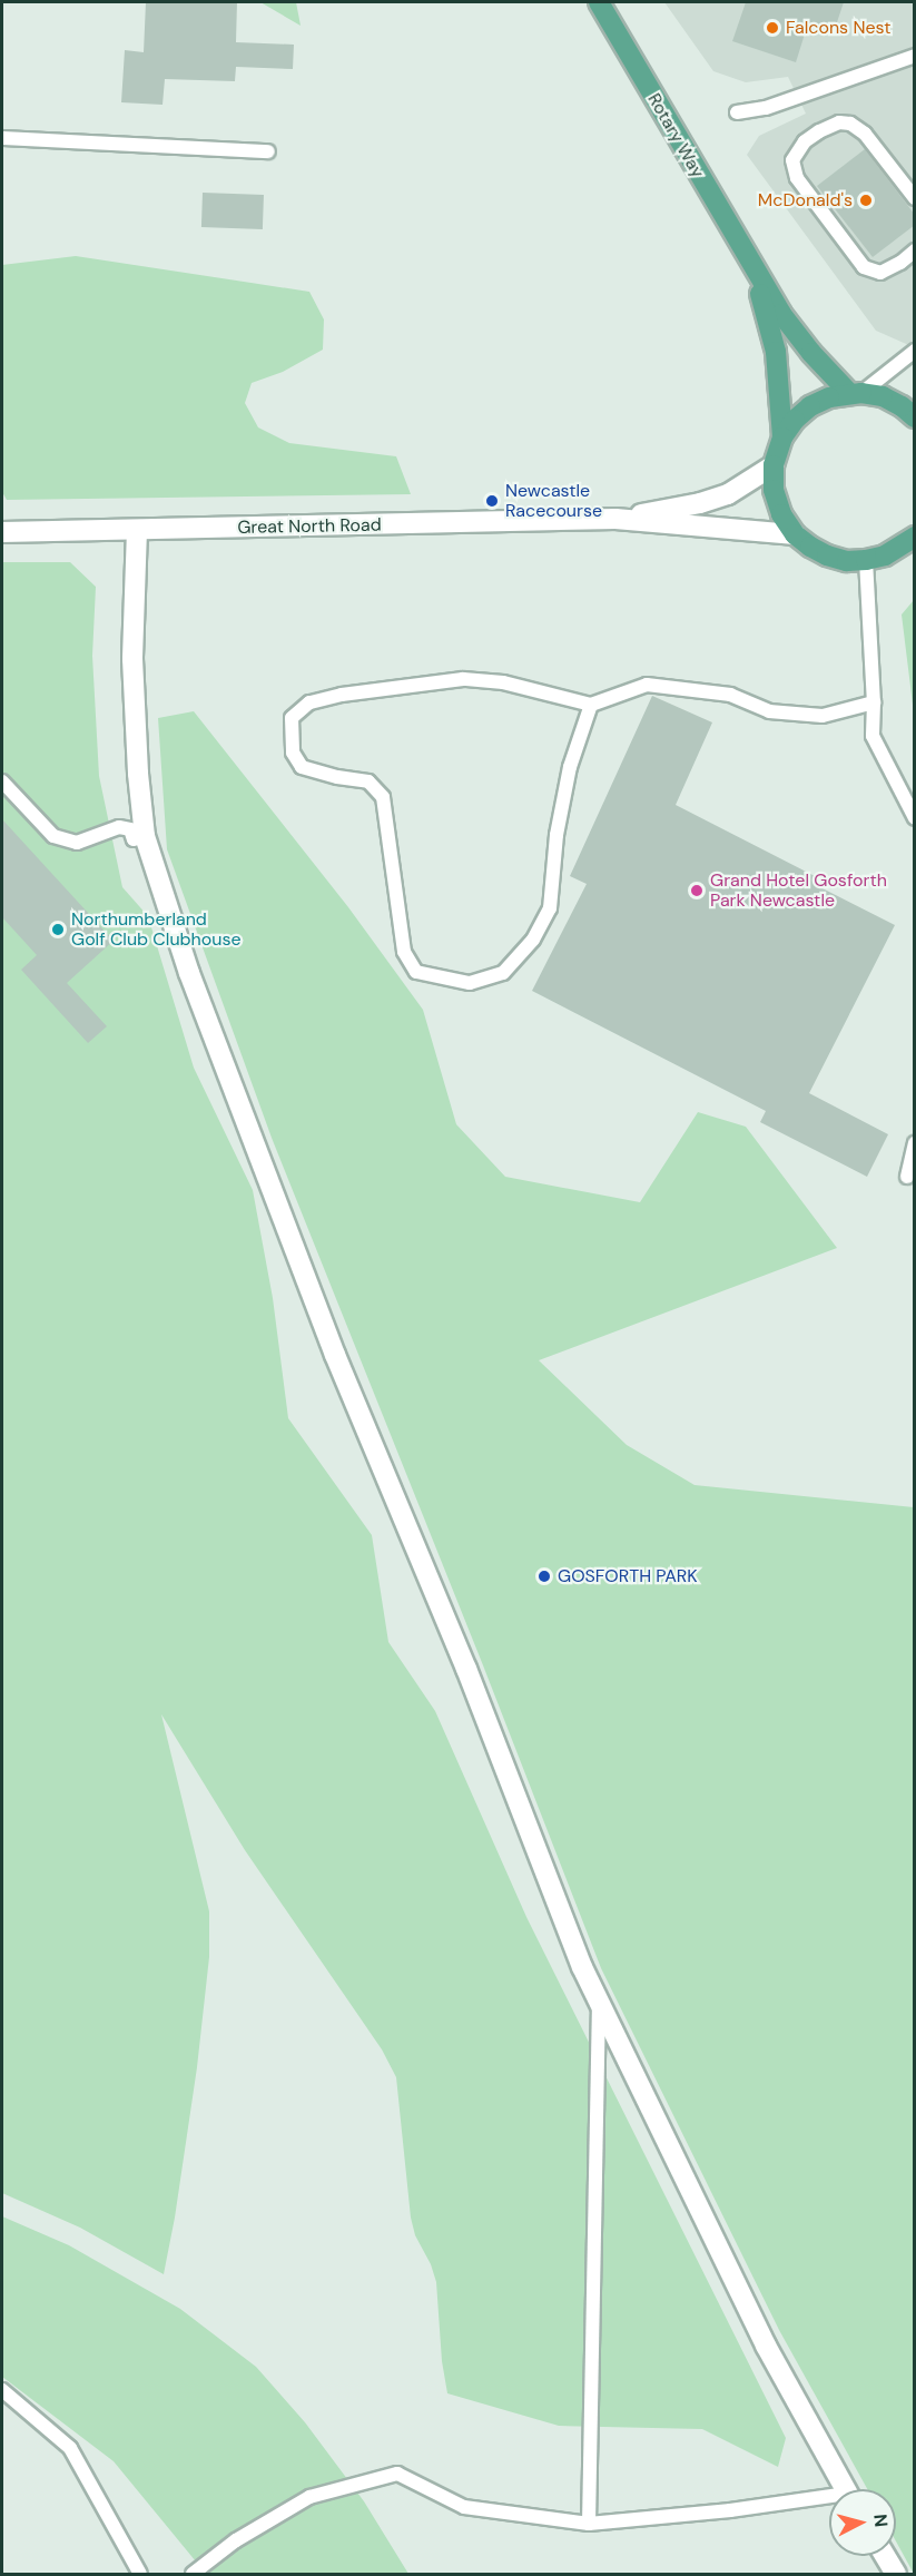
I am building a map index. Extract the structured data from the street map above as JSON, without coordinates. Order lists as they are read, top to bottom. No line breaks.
{"streets":{"main road":["Rotary Way"],"street":["Great North Road"]},"places":["Falcons Nest","McDonald's","Newcastle Racecourse","Grand Hotel Gosforth Park Newcastle","Northumberland Golf Club Clubhouse","GOSFORTH PARK"],"north":"right"}
